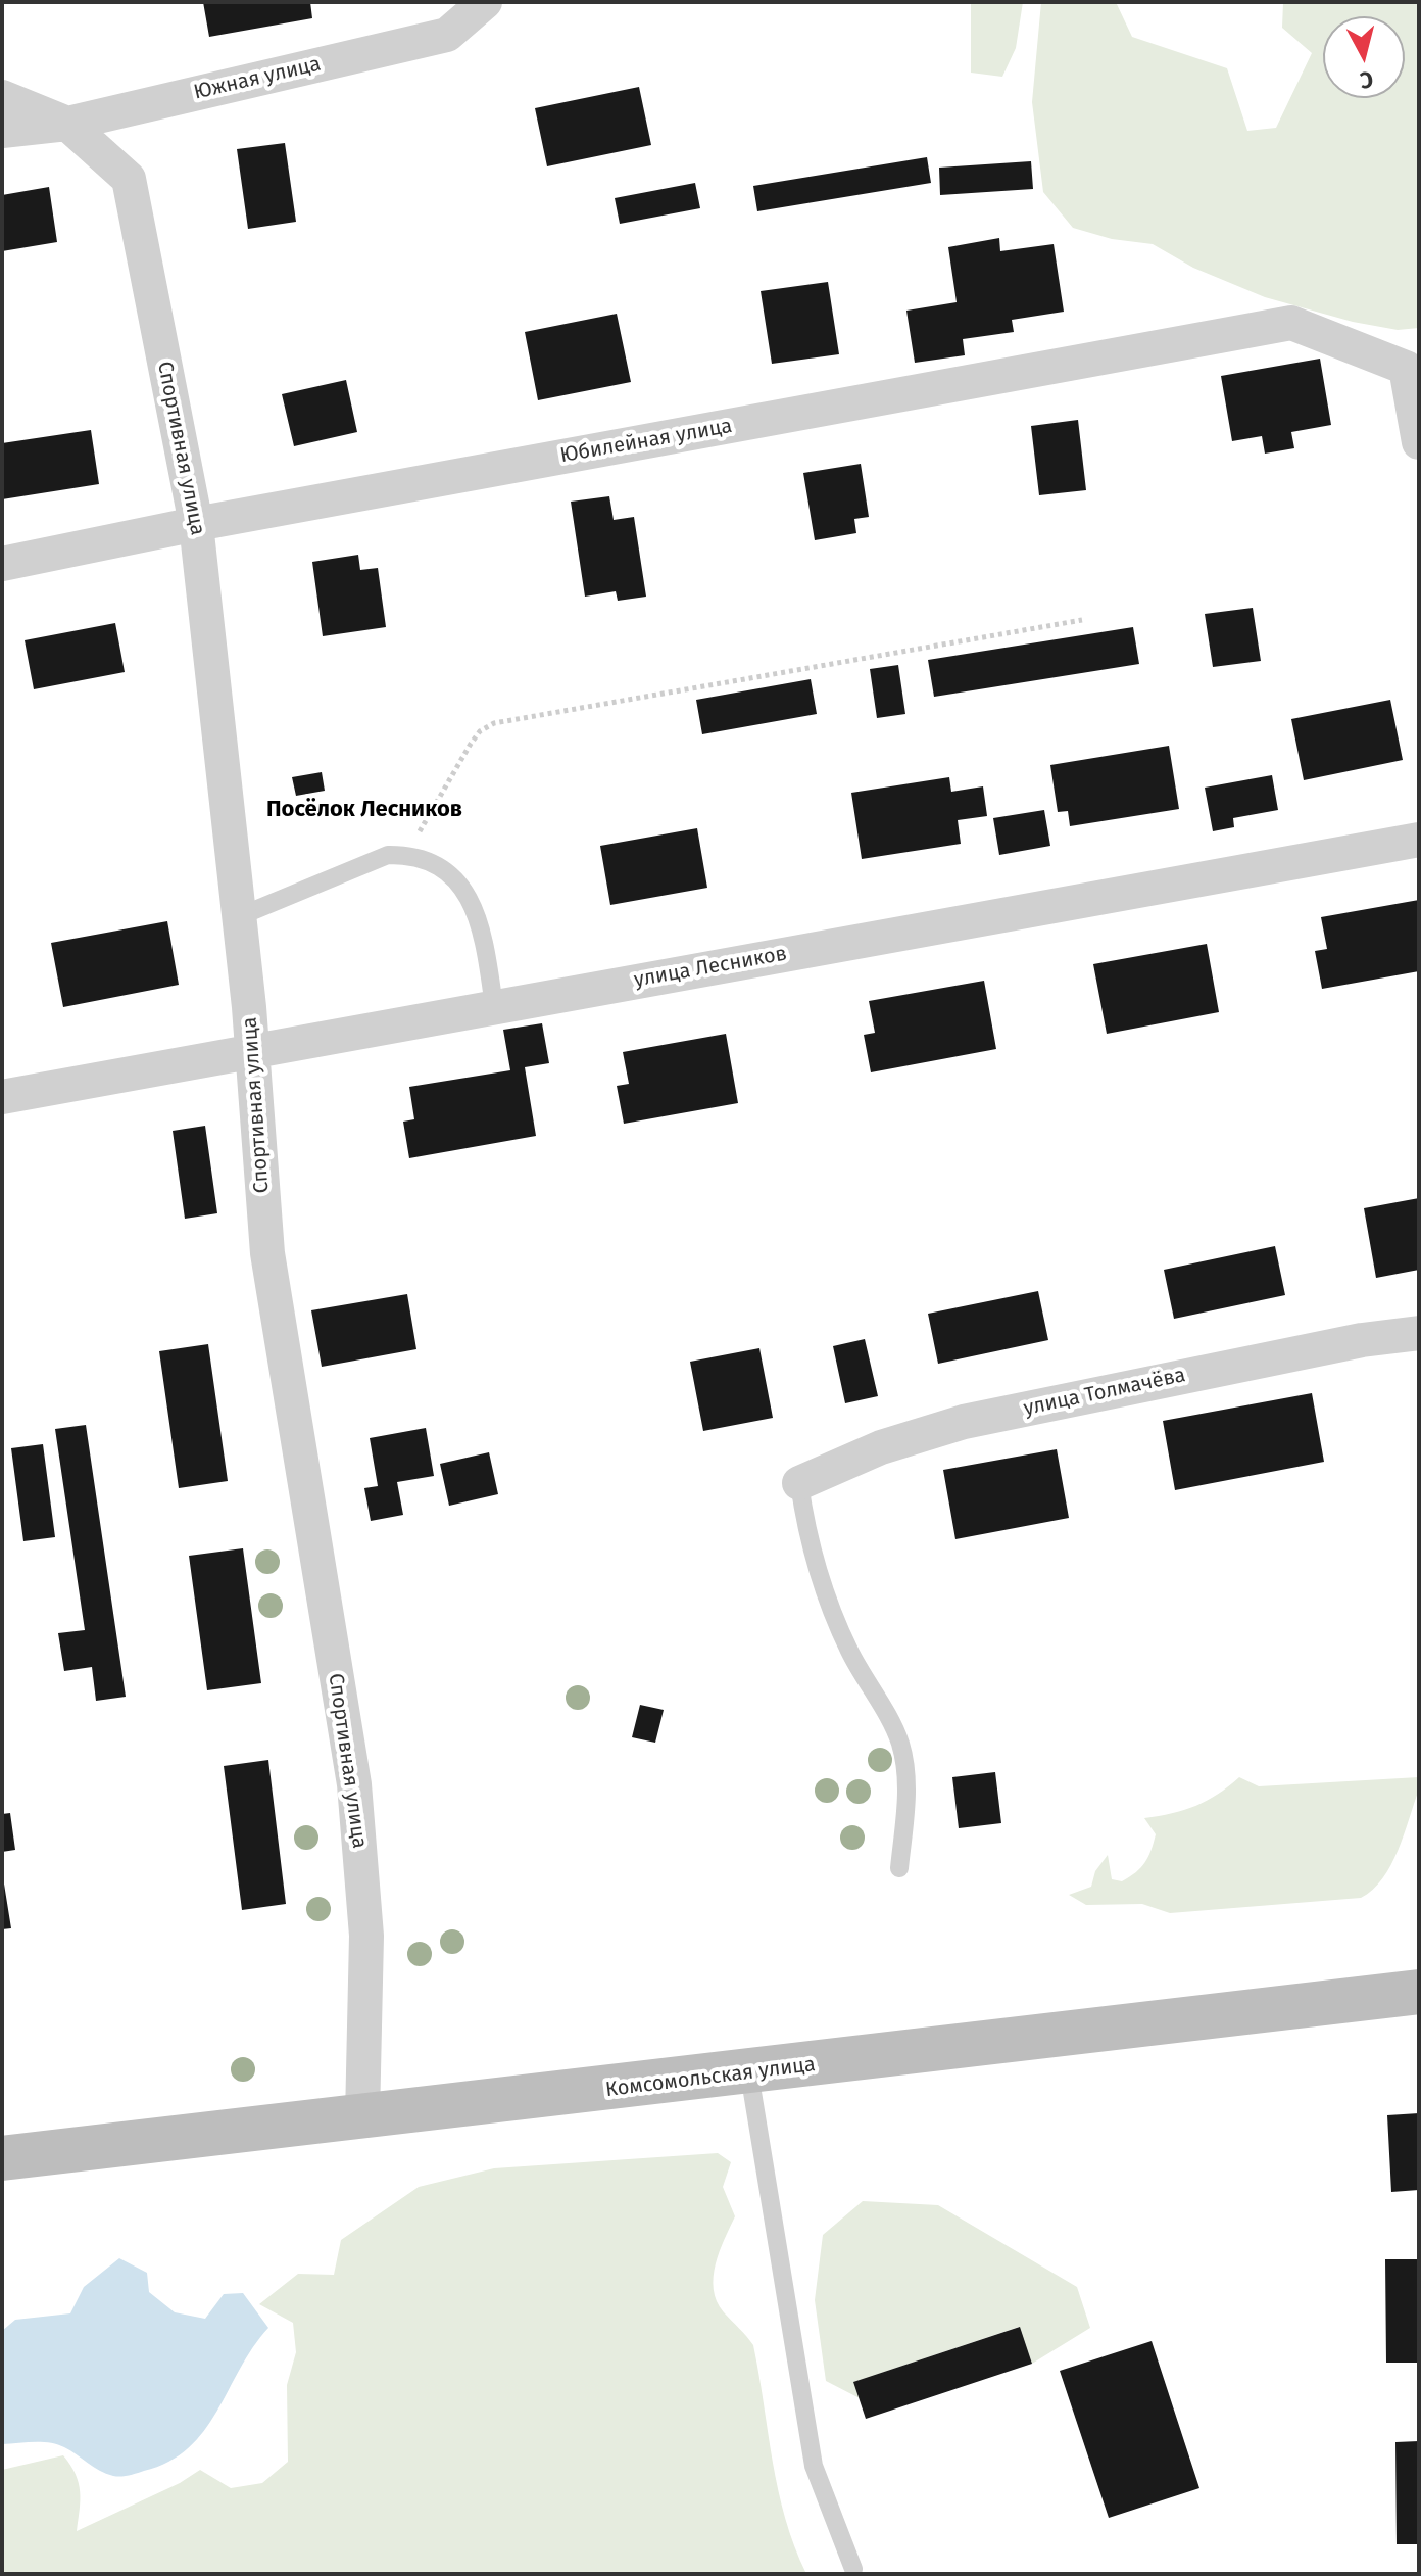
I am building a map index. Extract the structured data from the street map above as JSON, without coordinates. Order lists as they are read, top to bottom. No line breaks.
{"streets":{"main road":["Комсомольская улица"],"street":["Южная улица","Юбилейная улица","Спортивная улица","улица Лесников","улица Толмачёва"]},"crossings":[["Южная улица","Спортивная улица"],["Юбилейная улица","Спортивная улица"],["Спортивная улица","улица Лесников"],["Спортивная улица","Комсомольская улица"]],"districts":["Посёлок Лесников"],"north":"bottom"}
